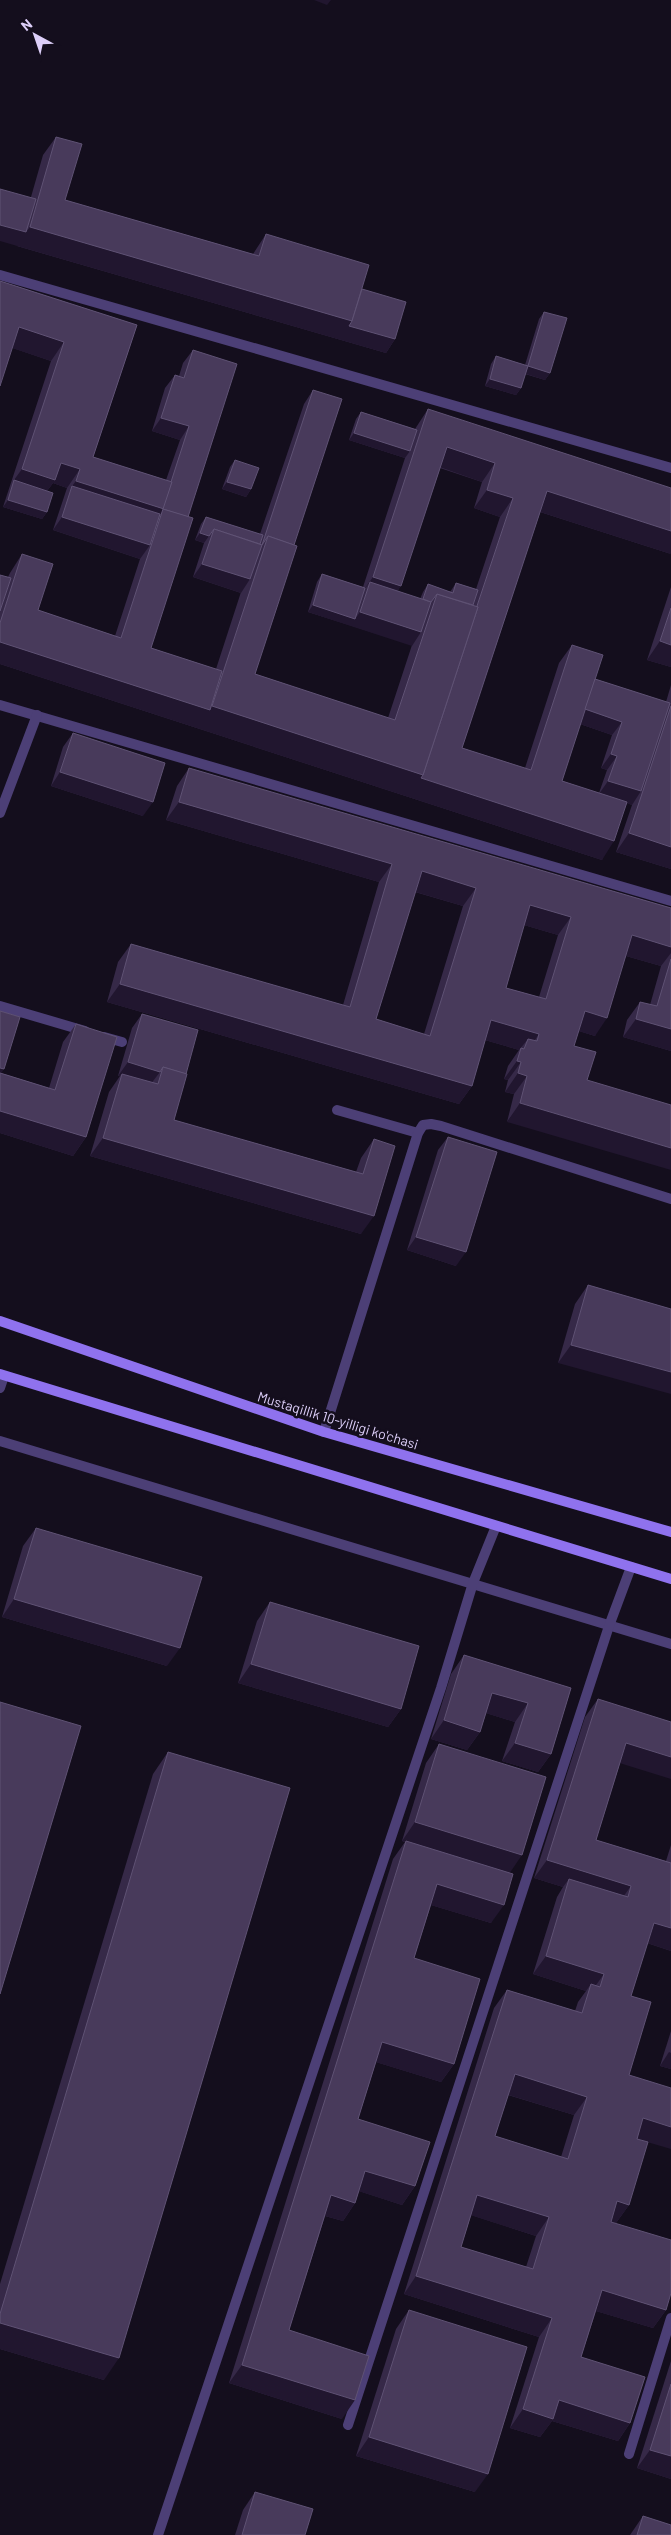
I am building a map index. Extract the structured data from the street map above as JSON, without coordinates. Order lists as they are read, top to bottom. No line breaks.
{"streets":{"main road":["Mustaqillik 10-yilligi ko'chasi"]},"north":"top left"}
